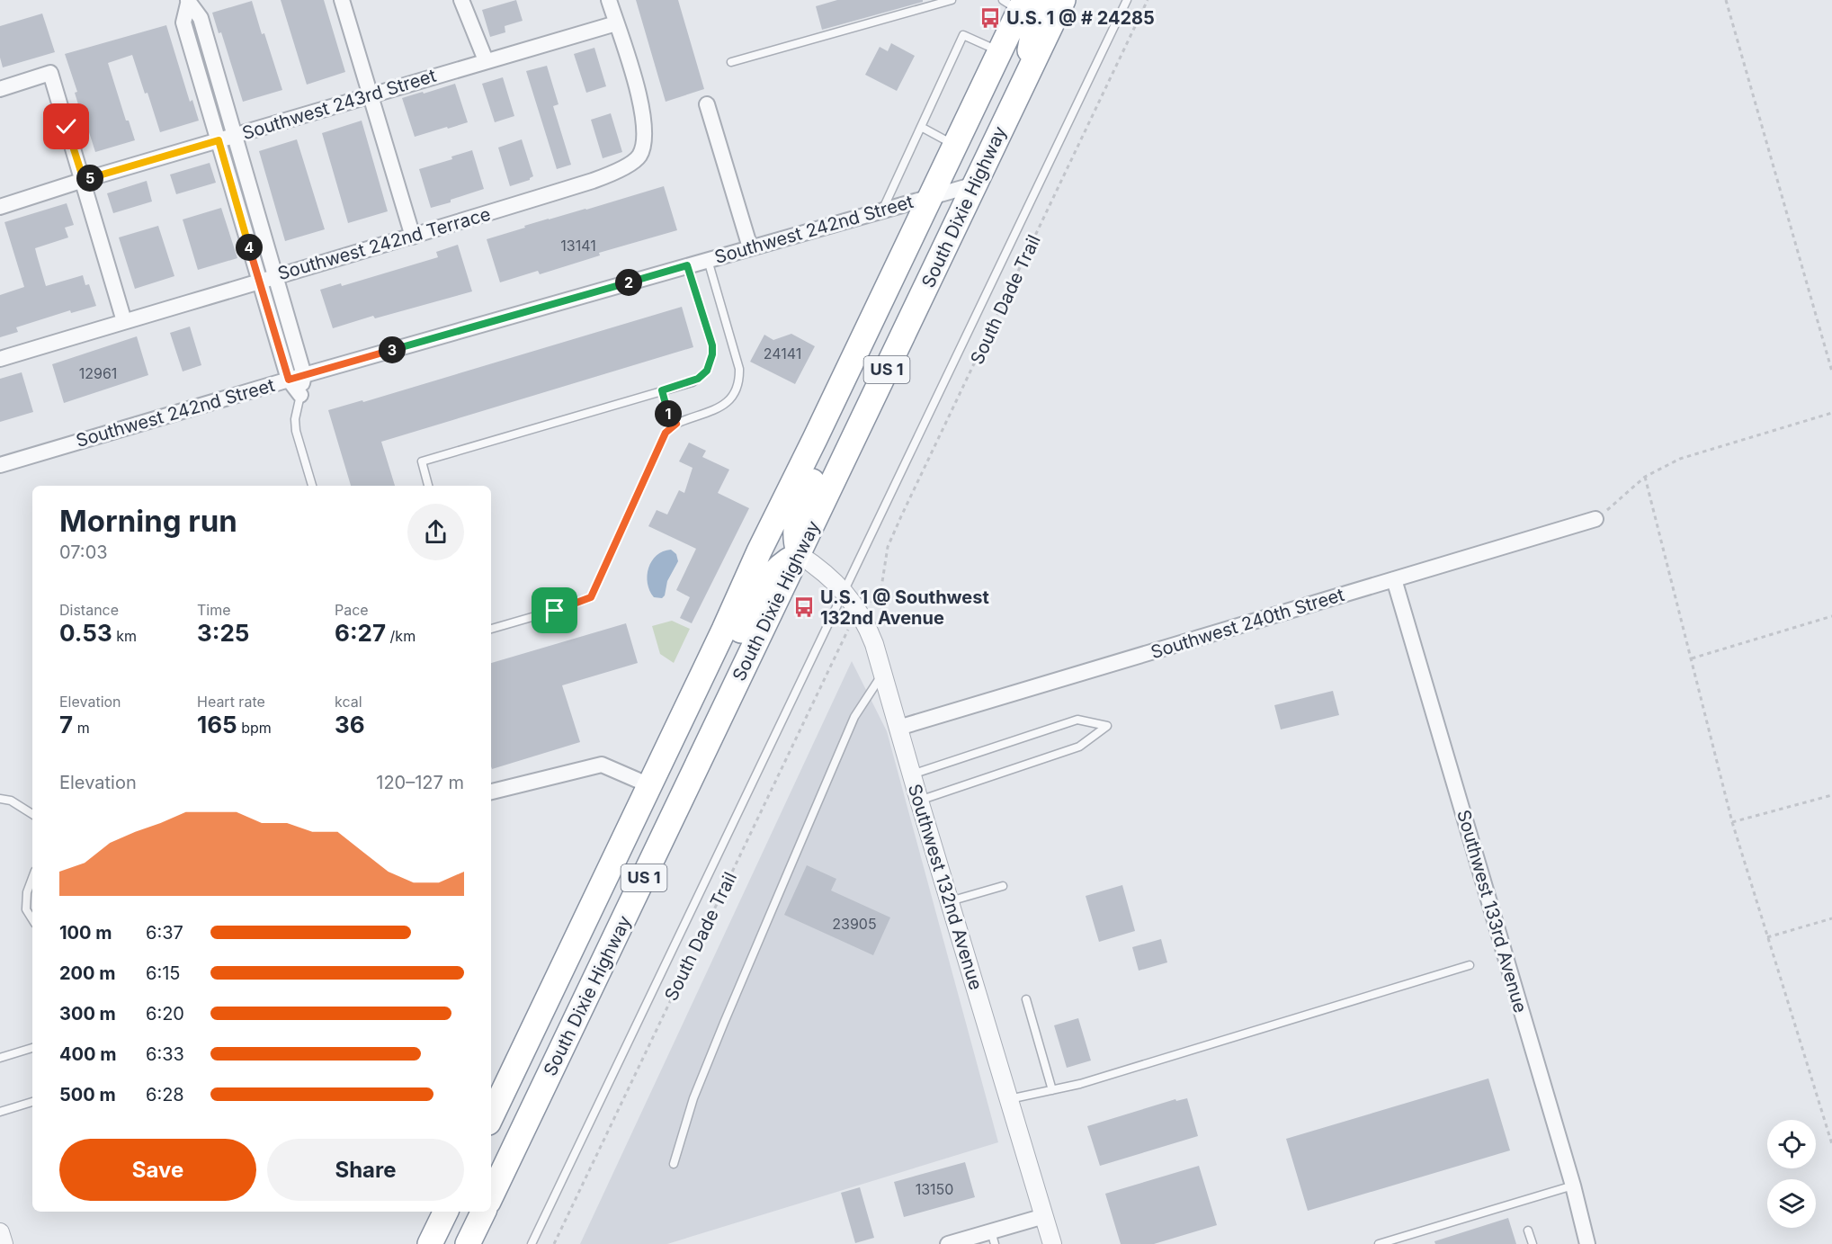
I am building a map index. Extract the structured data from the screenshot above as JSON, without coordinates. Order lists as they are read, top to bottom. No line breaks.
{"streets":{"highway":["South Dixie Highway","US 1"],"street":["Southwest 243rd Street","Southwest 242nd Street","Southwest 242nd Terrace","Southwest 240th Street","Southwest 132nd Avenue","Southwest 133rd Avenue"],"path":["South Dade Trail"]},"crossings":[["Southwest 243rd Street","Southwest 242nd Terrace"],["South Dixie Highway","Southwest 242nd Street"],["South Dixie Highway","Southwest 132nd Avenue"],["Southwest 240th Street","Southwest 132nd Avenue"],["Southwest 240th Street","Southwest 133rd Avenue"]],"places":{"bus stop":["U.S. 1 @ # 24285","U.S. 1 @ Southwest 132nd Avenue"]},"house_numbers":["13141","24141","12961","23905","13150"],"page":{"pins":["5","4","2","3","1"],"heading":["Morning run","07:03"],"stats":[["Distance","0.53 km"],["Time","3:25"],["Pace","6:27 /km"],["Elevation","7 m"],["Heart rate","165 bpm"],["kcal","36"]],"chart":["Elevation","120–127 m"],"list":[{"name":"100 m","note":"6:37"},{"name":"200 m","note":"6:15"},{"name":"300 m","note":"6:20"},{"name":"400 m","note":"6:33"},{"name":"500 m","note":"6:28"}],"buttons":["Save","Share"]}}
